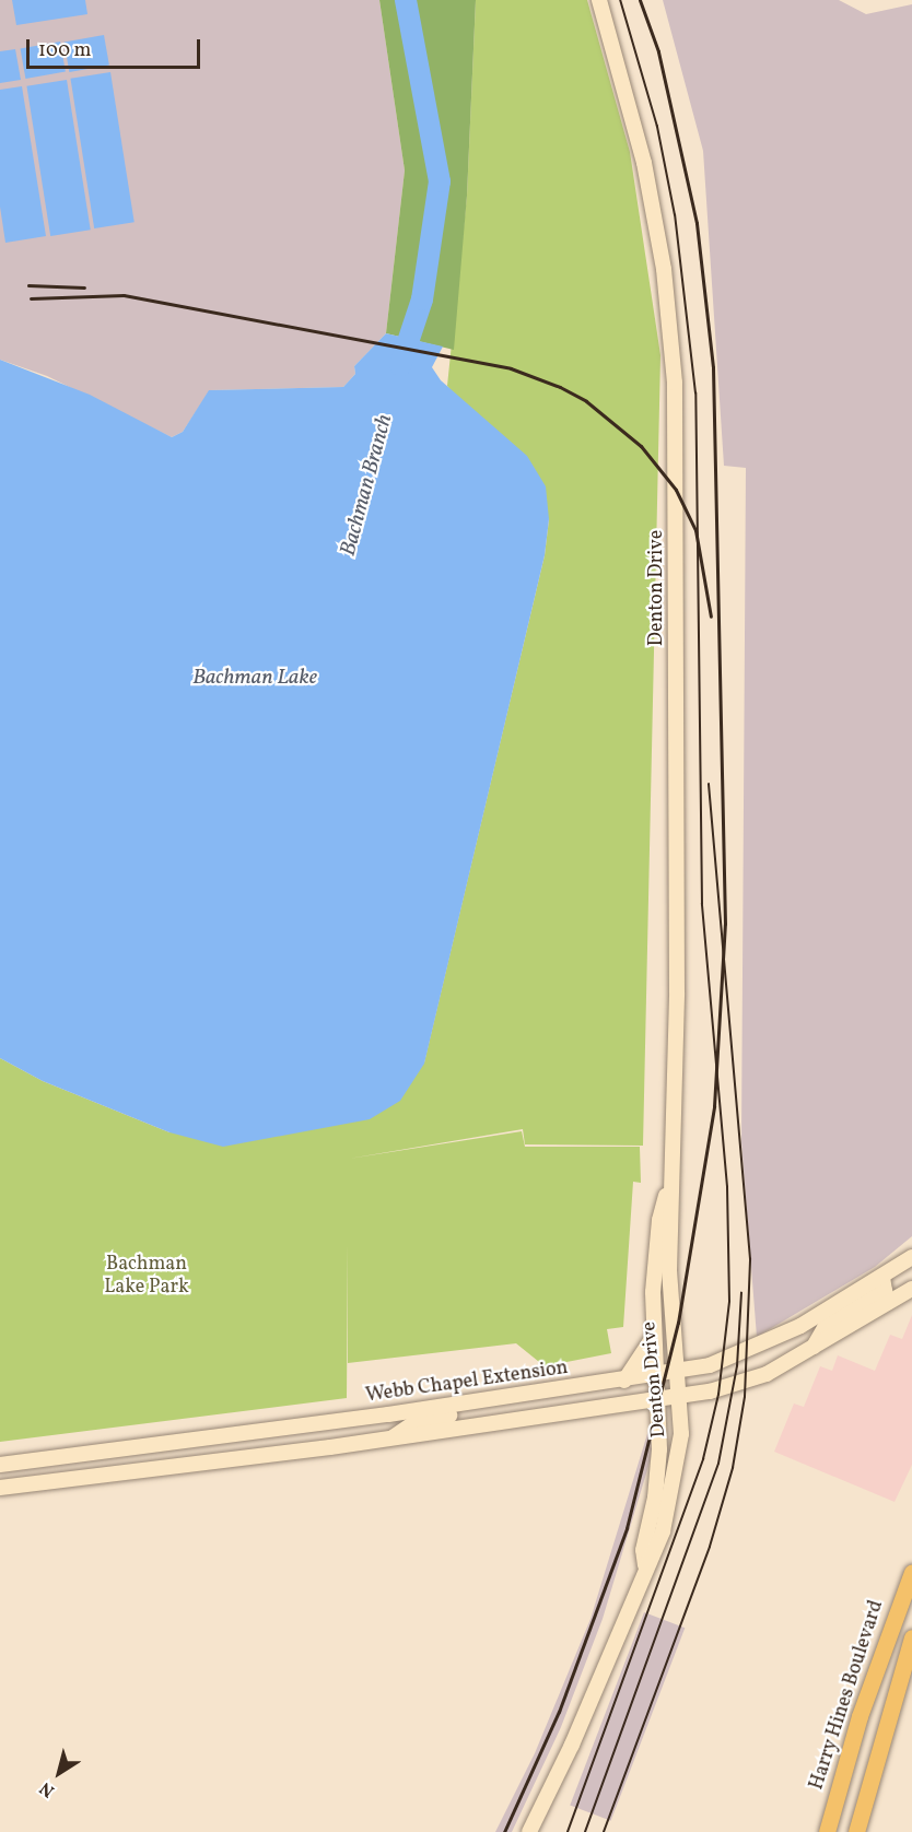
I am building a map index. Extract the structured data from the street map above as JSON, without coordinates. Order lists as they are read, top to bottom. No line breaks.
{"streets":{"main road":["Denton Drive","Webb Chapel Extension","Harry Hines Boulevard"]},"crossings":[["Denton Drive","Webb Chapel Extension"]],"water":["Bachman Branch","Bachman Lake"],"parks":["Bachman Lake Park"],"scale_bar":"100 m","north":"bottom left"}
